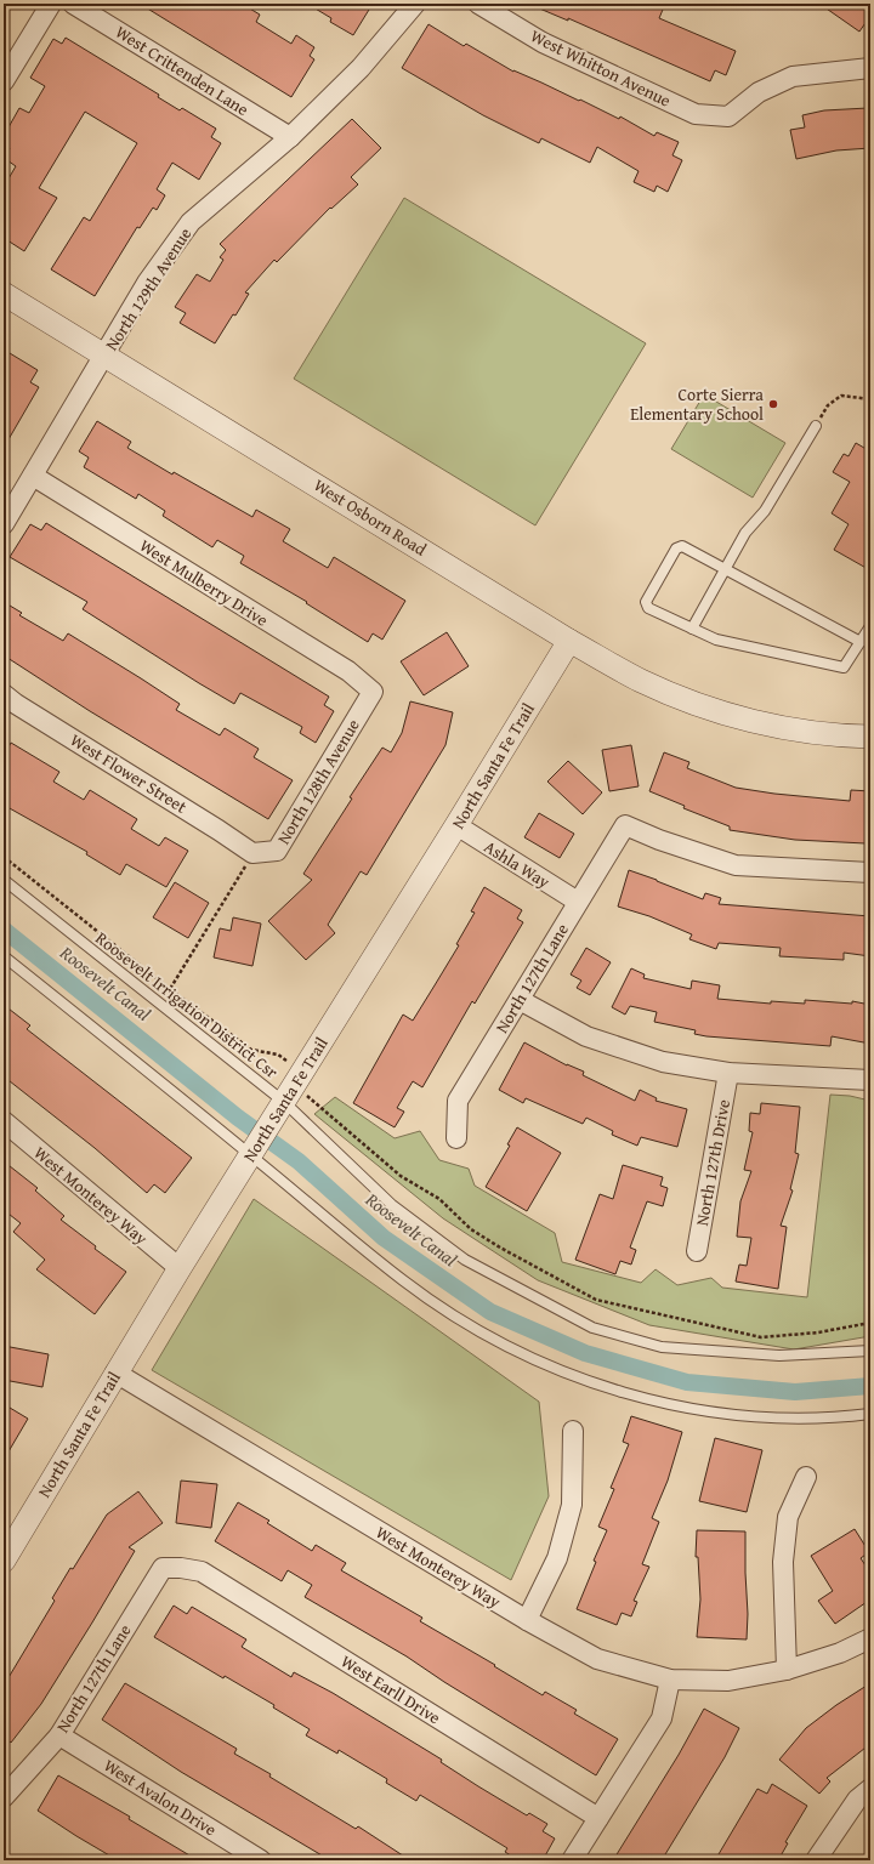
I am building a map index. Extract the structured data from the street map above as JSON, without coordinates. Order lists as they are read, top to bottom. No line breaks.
{"streets":{"street":["West Whitton Avenue","West Crittenden Lane","North 129th Avenue","West Osborn Road","West Mulberry Drive","North Santa Fe Trail","West Flower Street","North 128th Avenue","Ashla Way","North 127th Lane","North 127th Drive","West Monterey Way","West Earll Drive","West Avalon Drive"],"lane":["Roosevelt Irrigation District Csr"]},"crossings":[["West Crittenden Lane","North 129th Avenue"],["North 129th Avenue","West Osborn Road"],["North 129th Avenue","West Mulberry Drive"],["West Osborn Road","North Santa Fe Trail"],["West Mulberry Drive","North 128th Avenue"],["North Santa Fe Trail","Ashla Way"],["North Santa Fe Trail","Roosevelt Irrigation District Csr"],["North Santa Fe Trail","West Monterey Way"],["West Flower Street","North 128th Avenue"],["Ashla Way","North 127th Lane"],["North 127th Lane","West Earll Drive"],["North 127th Lane","West Avalon Drive"]],"water":["Roosevelt Canal"],"places":["Corte Sierra Elementary School"]}
